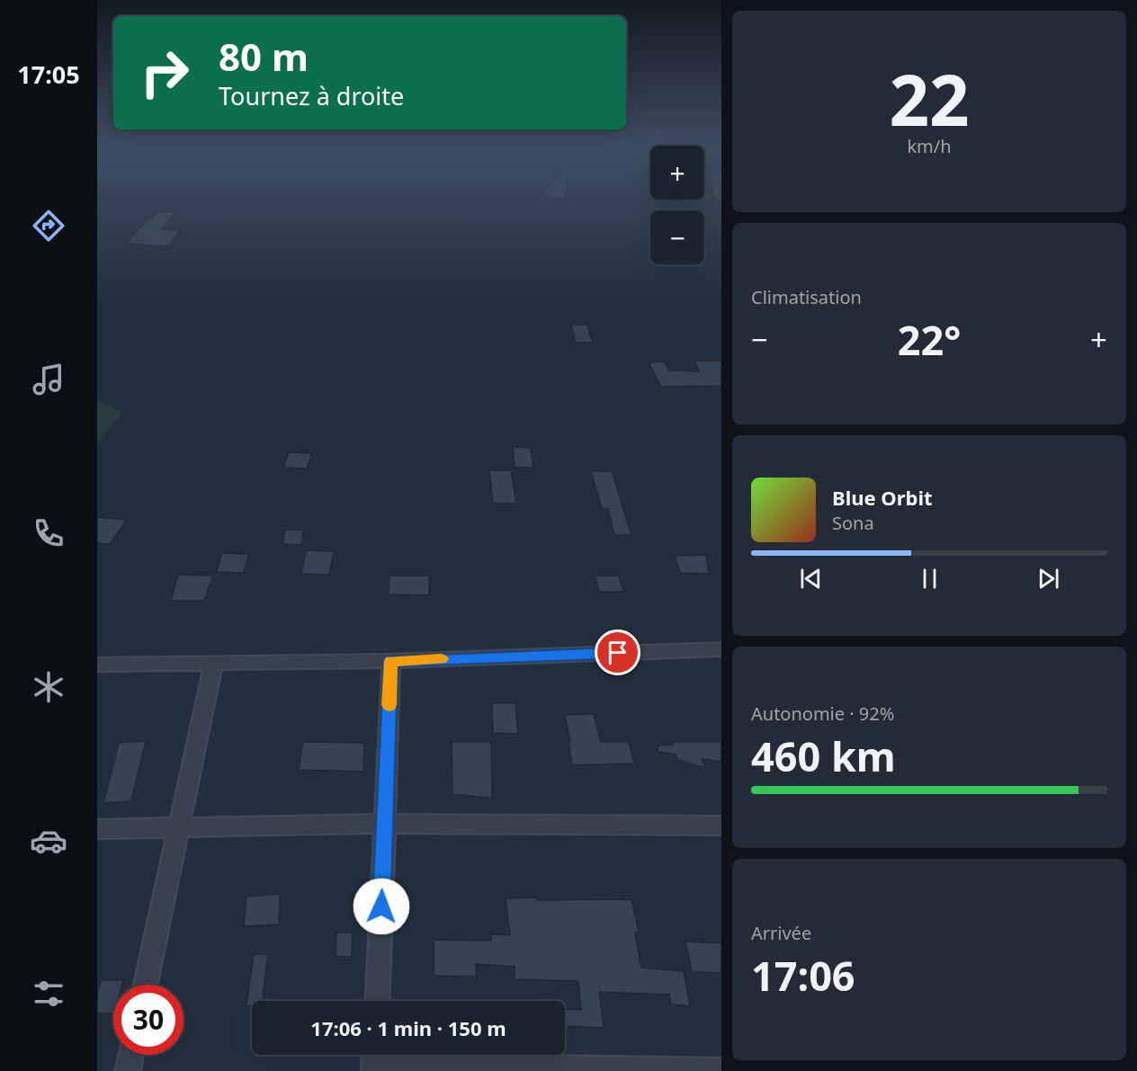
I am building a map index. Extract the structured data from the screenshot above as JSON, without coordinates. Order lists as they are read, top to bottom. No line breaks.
{"page":{"tabs":"17:05","tile":[["22","km/h"],"Climatisation",["Autonomie · 92%","460 km"],["Arrivée","17:06"]],"turn":["80 m","Tournez à droite"],"map_buttons":["+","−"],"heat":["−","22°","+"],"song":["Blue Orbit","Sona"],"limit":"30","trip":"17:06 · 1 min · 150 m"}}
